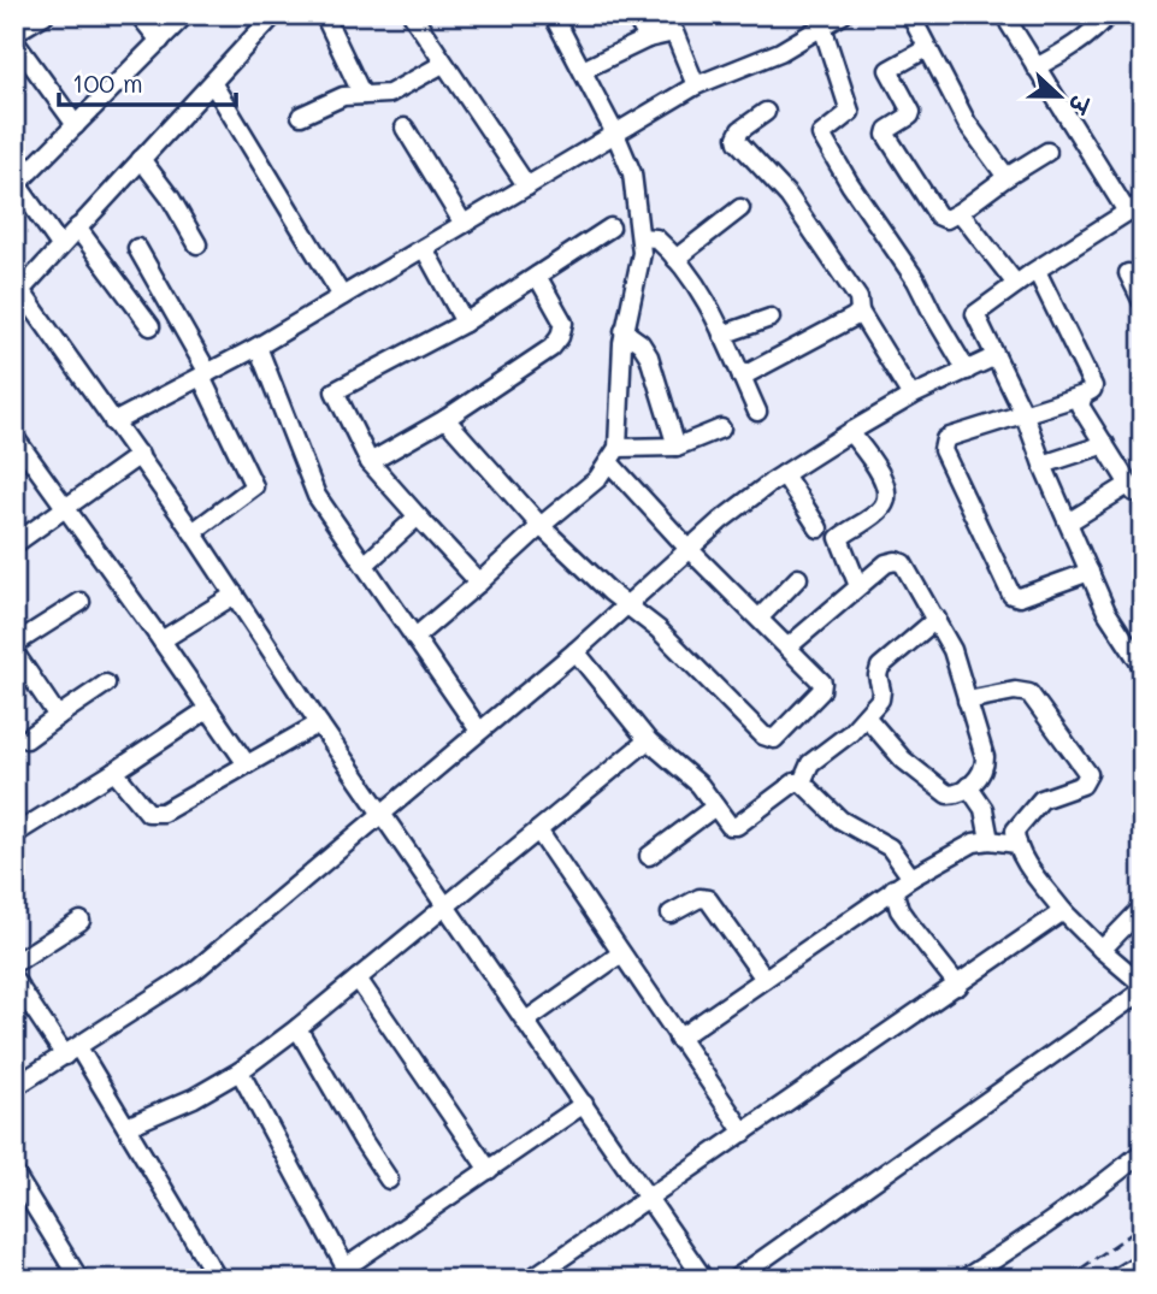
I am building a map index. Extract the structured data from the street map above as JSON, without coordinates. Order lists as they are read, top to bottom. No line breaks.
{"scale_bar":"100 m","north":"right"}
